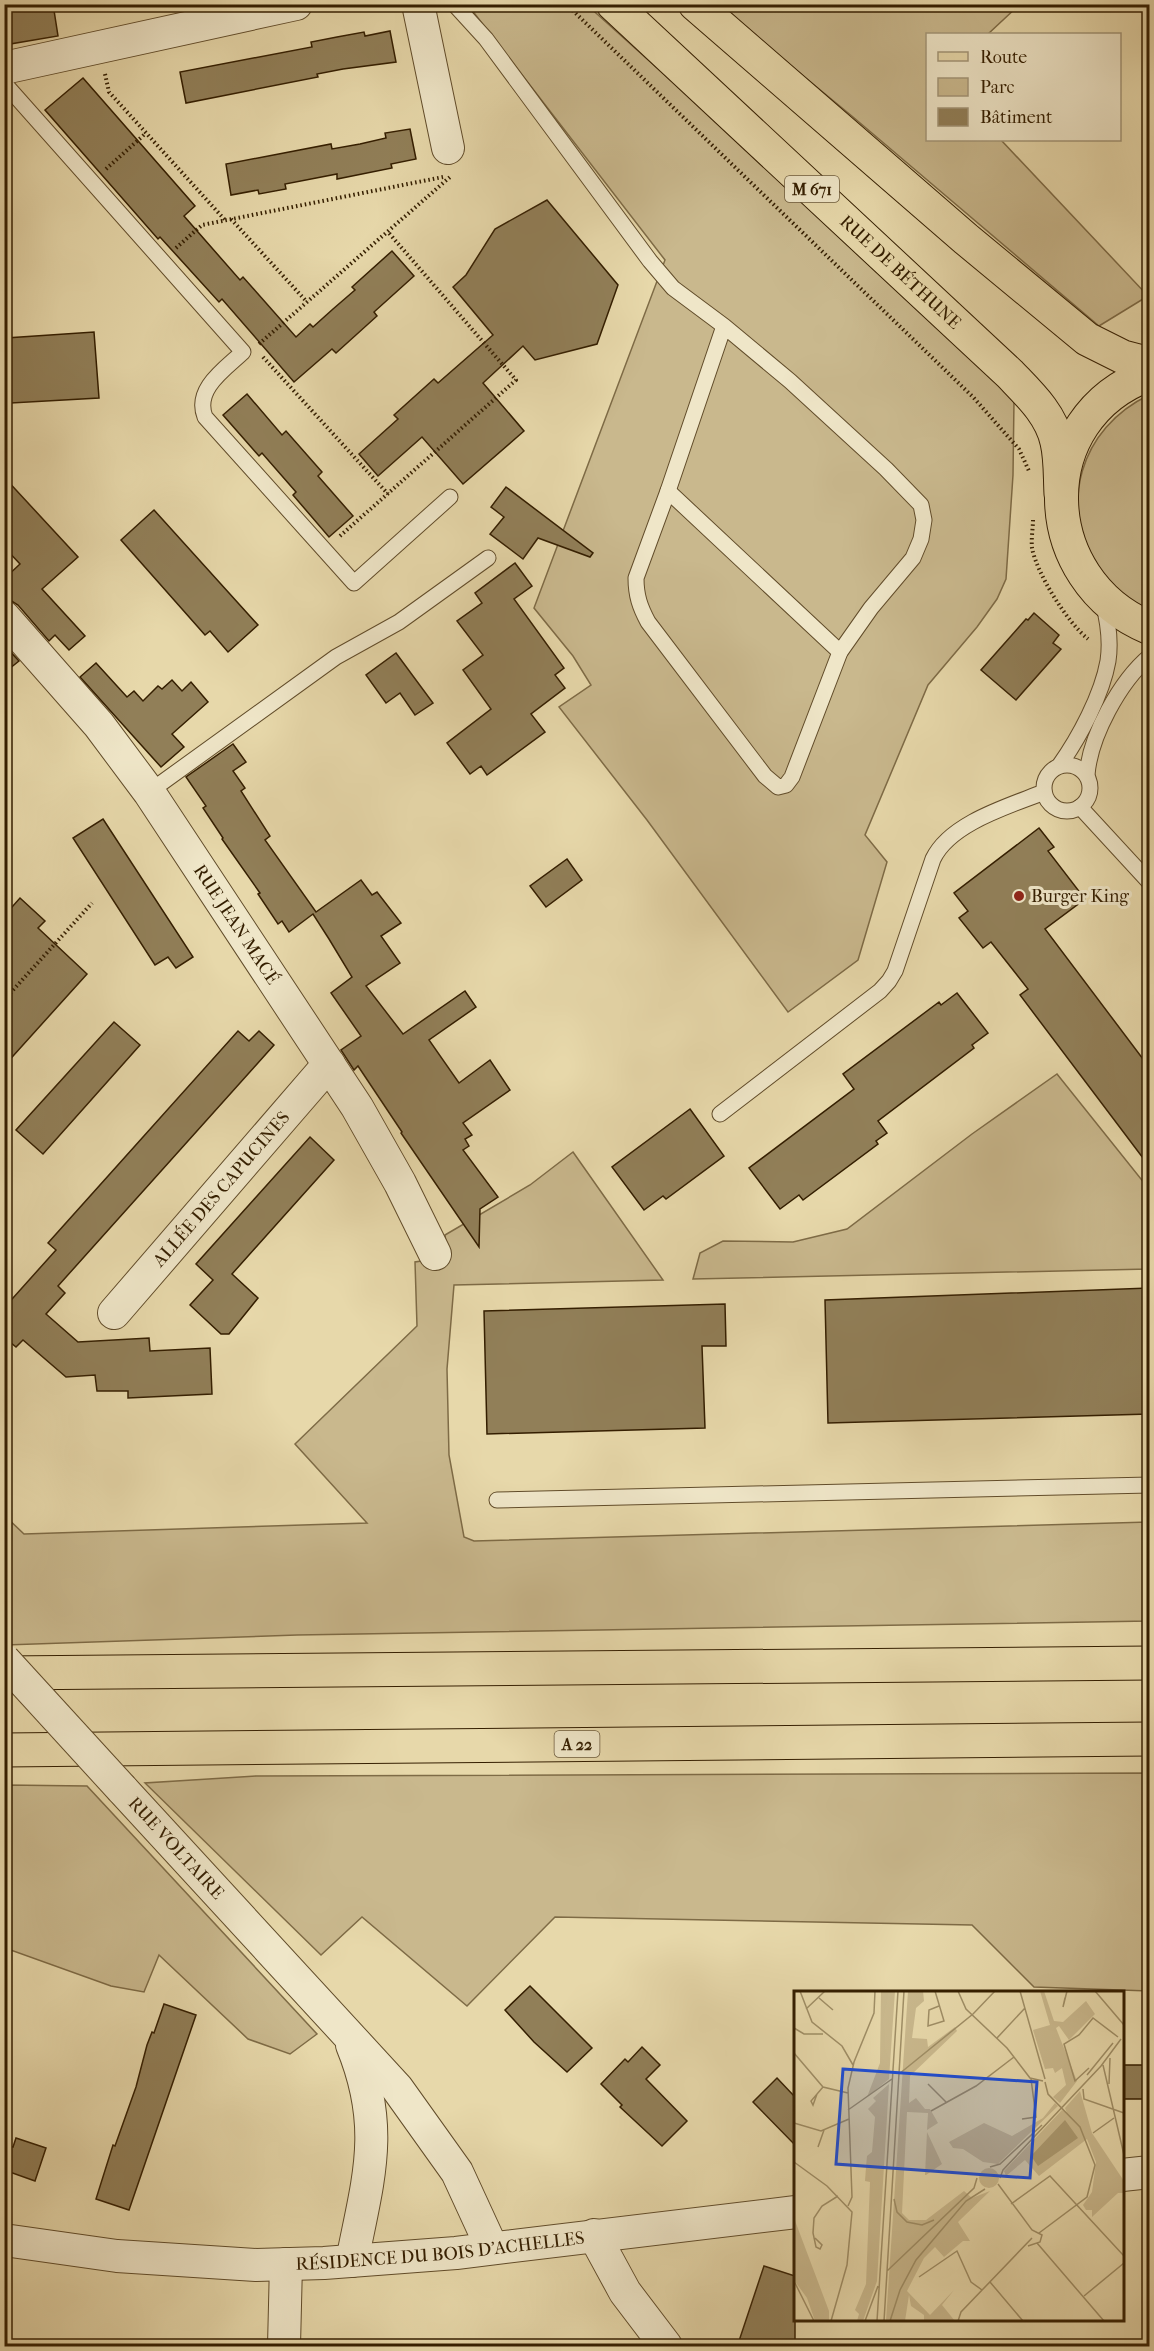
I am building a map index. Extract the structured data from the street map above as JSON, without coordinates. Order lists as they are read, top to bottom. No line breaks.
{"streets":{"main road":["M 671","RUE DE BÉTHUNE","A 22"],"street":["RUE JEAN MACÉ","ALLÉE DES CAPUCINES","RUE VOLTAIRE","RÉSIDENCE DU BOIS D'ACHELLES"]},"crossings":[["RUE JEAN MACÉ","ALLÉE DES CAPUCINES"],["RUE VOLTAIRE","RÉSIDENCE DU BOIS D'ACHELLES"]],"places":["Burger King"],"legend":["Route","Parc","Bâtiment"]}
